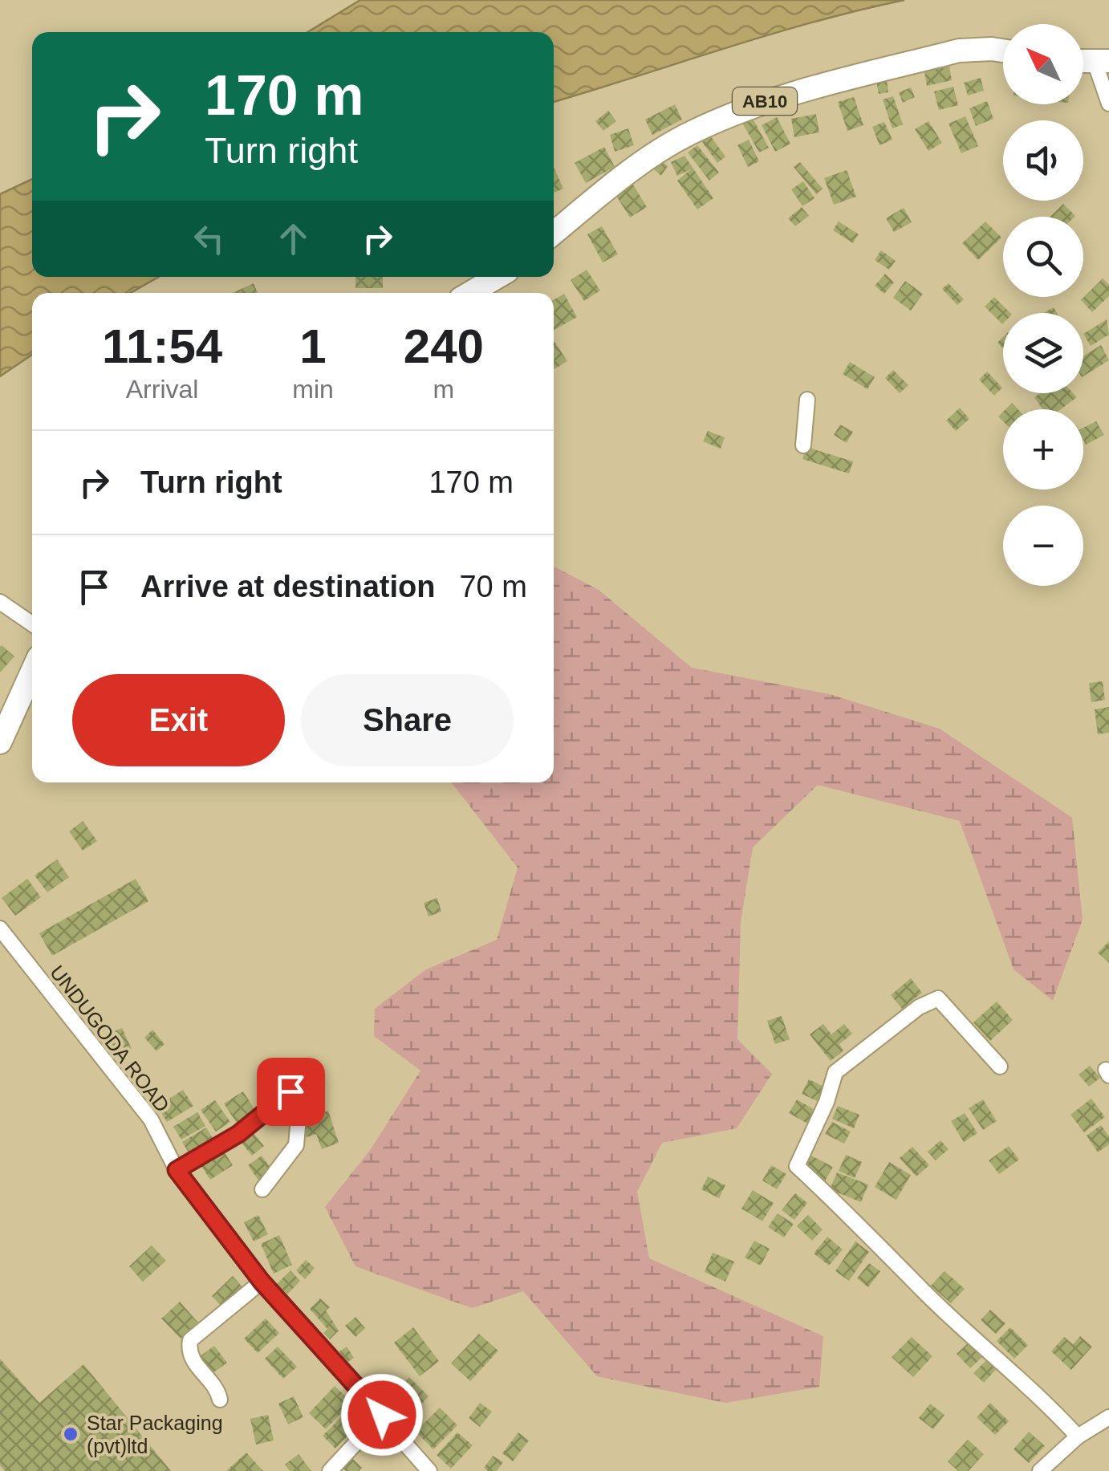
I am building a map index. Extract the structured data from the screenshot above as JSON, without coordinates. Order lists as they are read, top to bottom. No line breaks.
{"streets":{"main road":["AB10"],"street":["UNDUGODA ROAD"]},"places":["Star Packaging (pvt)ltd"],"north":"top left","page":{"map_buttons":["+","−"],"turn":["170 m","Turn right"],"eta":["11:54","Arrival","1","min","240","m"],"list":[{"name":"Turn right","value":"170 m"},{"name":"Arrive at destination","value":"70 m"}],"buttons":["Exit","Share"]}}
